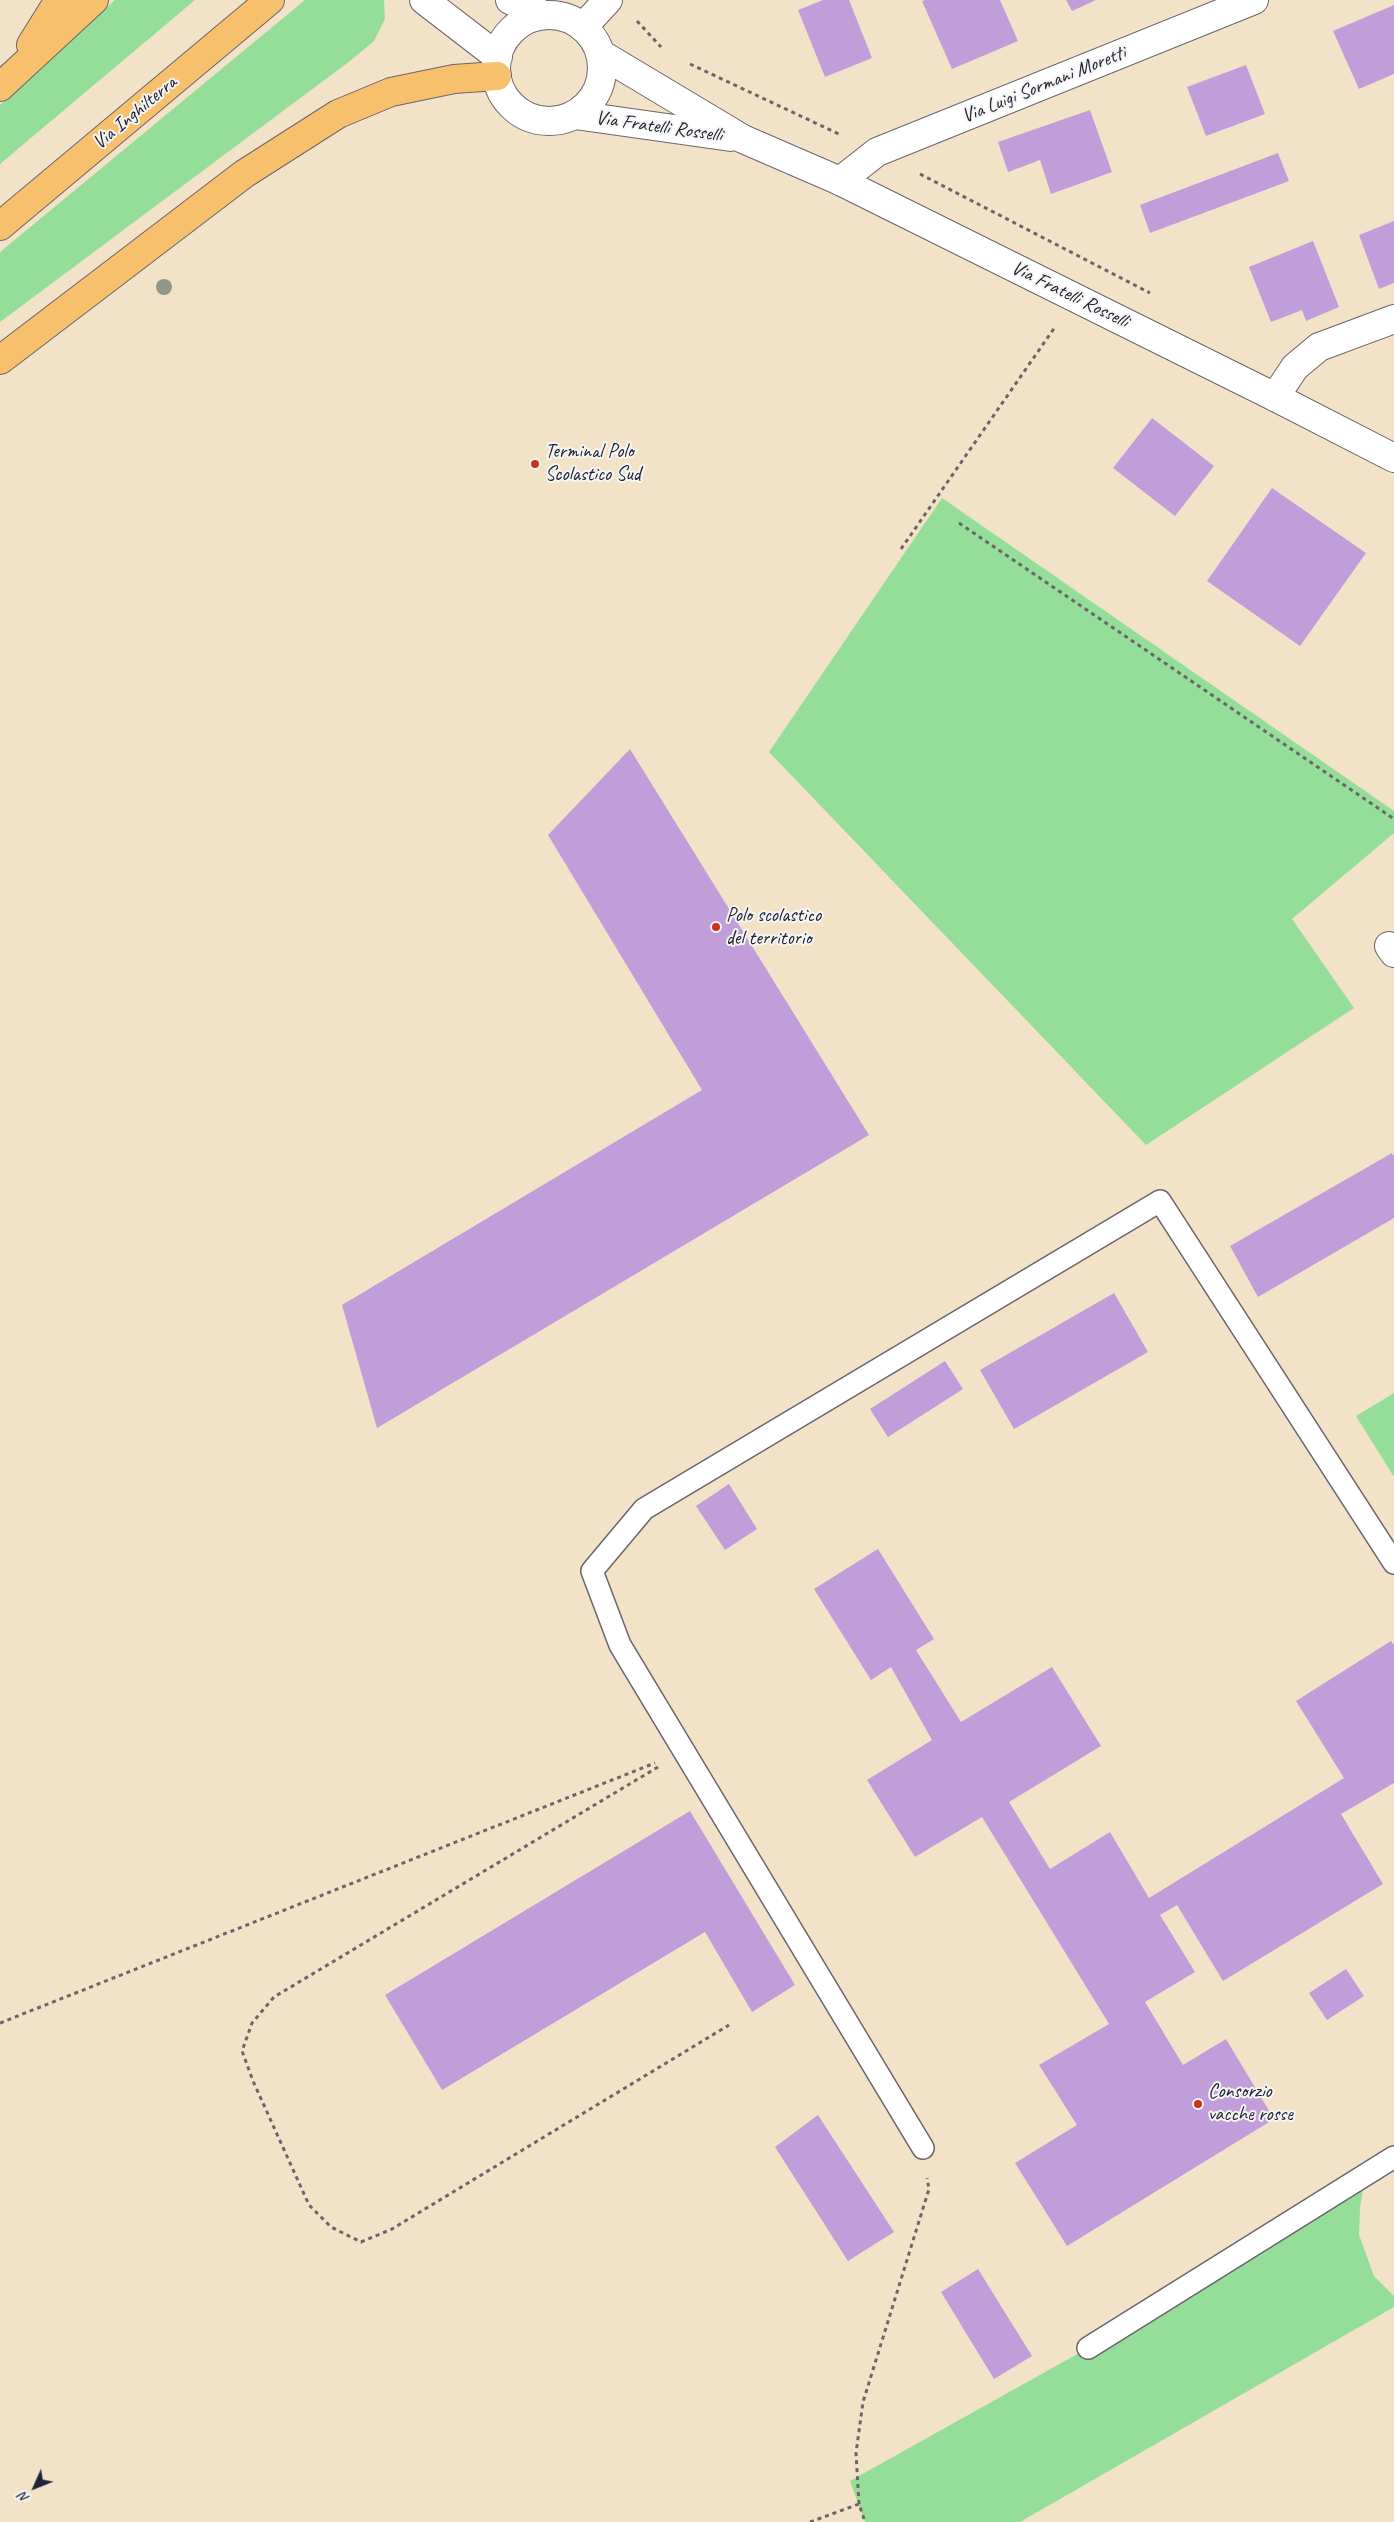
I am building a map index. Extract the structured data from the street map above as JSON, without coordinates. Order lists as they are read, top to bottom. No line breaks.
{"streets":{"main road":["Via Inghilterra"],"street":["Via Luigi Sormani Moretti","Via Fratelli Rosselli"]},"crossings":[["Via Luigi Sormani Moretti","Via Fratelli Rosselli"]],"places":["Terminal Polo Scolastico Sud","Polo scolastico del territorio","Consorzio vacche rosse"],"north":"bottom left"}
